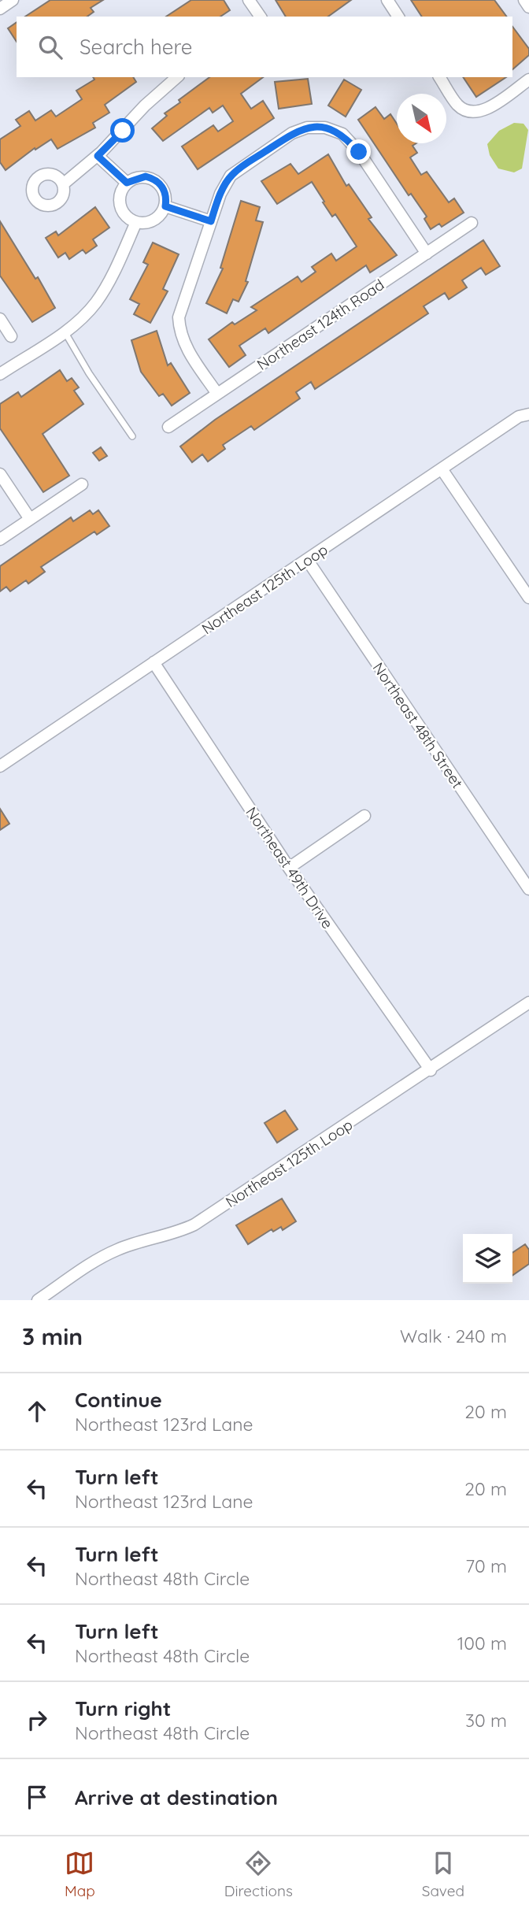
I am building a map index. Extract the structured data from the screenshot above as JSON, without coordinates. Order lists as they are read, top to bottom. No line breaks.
{"streets":{"street":["Northeast 124th Road","Northeast 125th Loop","Northeast 48th Street","Northeast 49th Drive"]},"crossings":[["Northeast 125th Loop","Northeast 48th Street"],["Northeast 125th Loop","Northeast 49th Drive"]],"north":"bottom right","page":{"search":"Search here","heading":["3 min","Walk · 240 m"],"list":[["Continue","Northeast 123rd Lane","20 m"],["Turn left","Northeast 123rd Lane","20 m"],["Turn left","Northeast 48th Circle","70 m"],["Turn left","Northeast 48th Circle","100 m"],["Turn right","Northeast 48th Circle","30 m"],"Arrive at destination"],"nav":["Map","Directions","Saved"]}}
